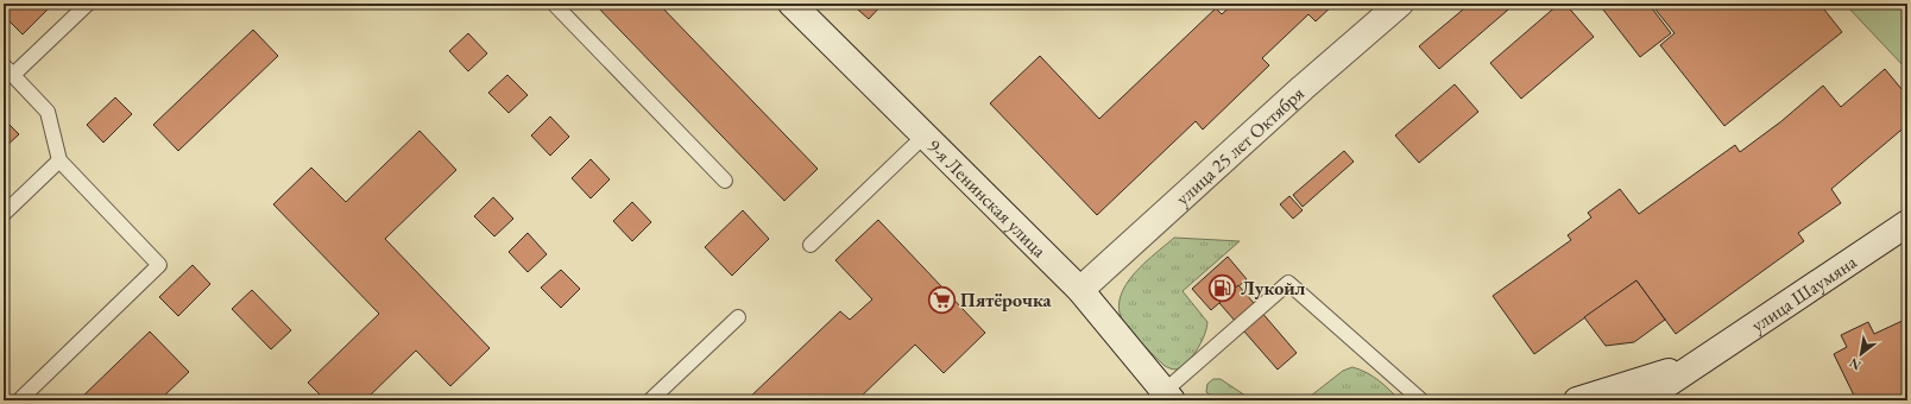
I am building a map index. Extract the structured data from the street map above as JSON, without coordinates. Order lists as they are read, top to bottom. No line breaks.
{"streets":{"street":["улица 25 лет Октября","9-я Ленинская улица","улица Шаумяна"]},"crossings":[["улица 25 лет Октября","9-я Ленинская улица"]],"places":{"fuel station":["Лукойл"],"supermarket":["Пятёрочка"]},"north":"bottom left"}
